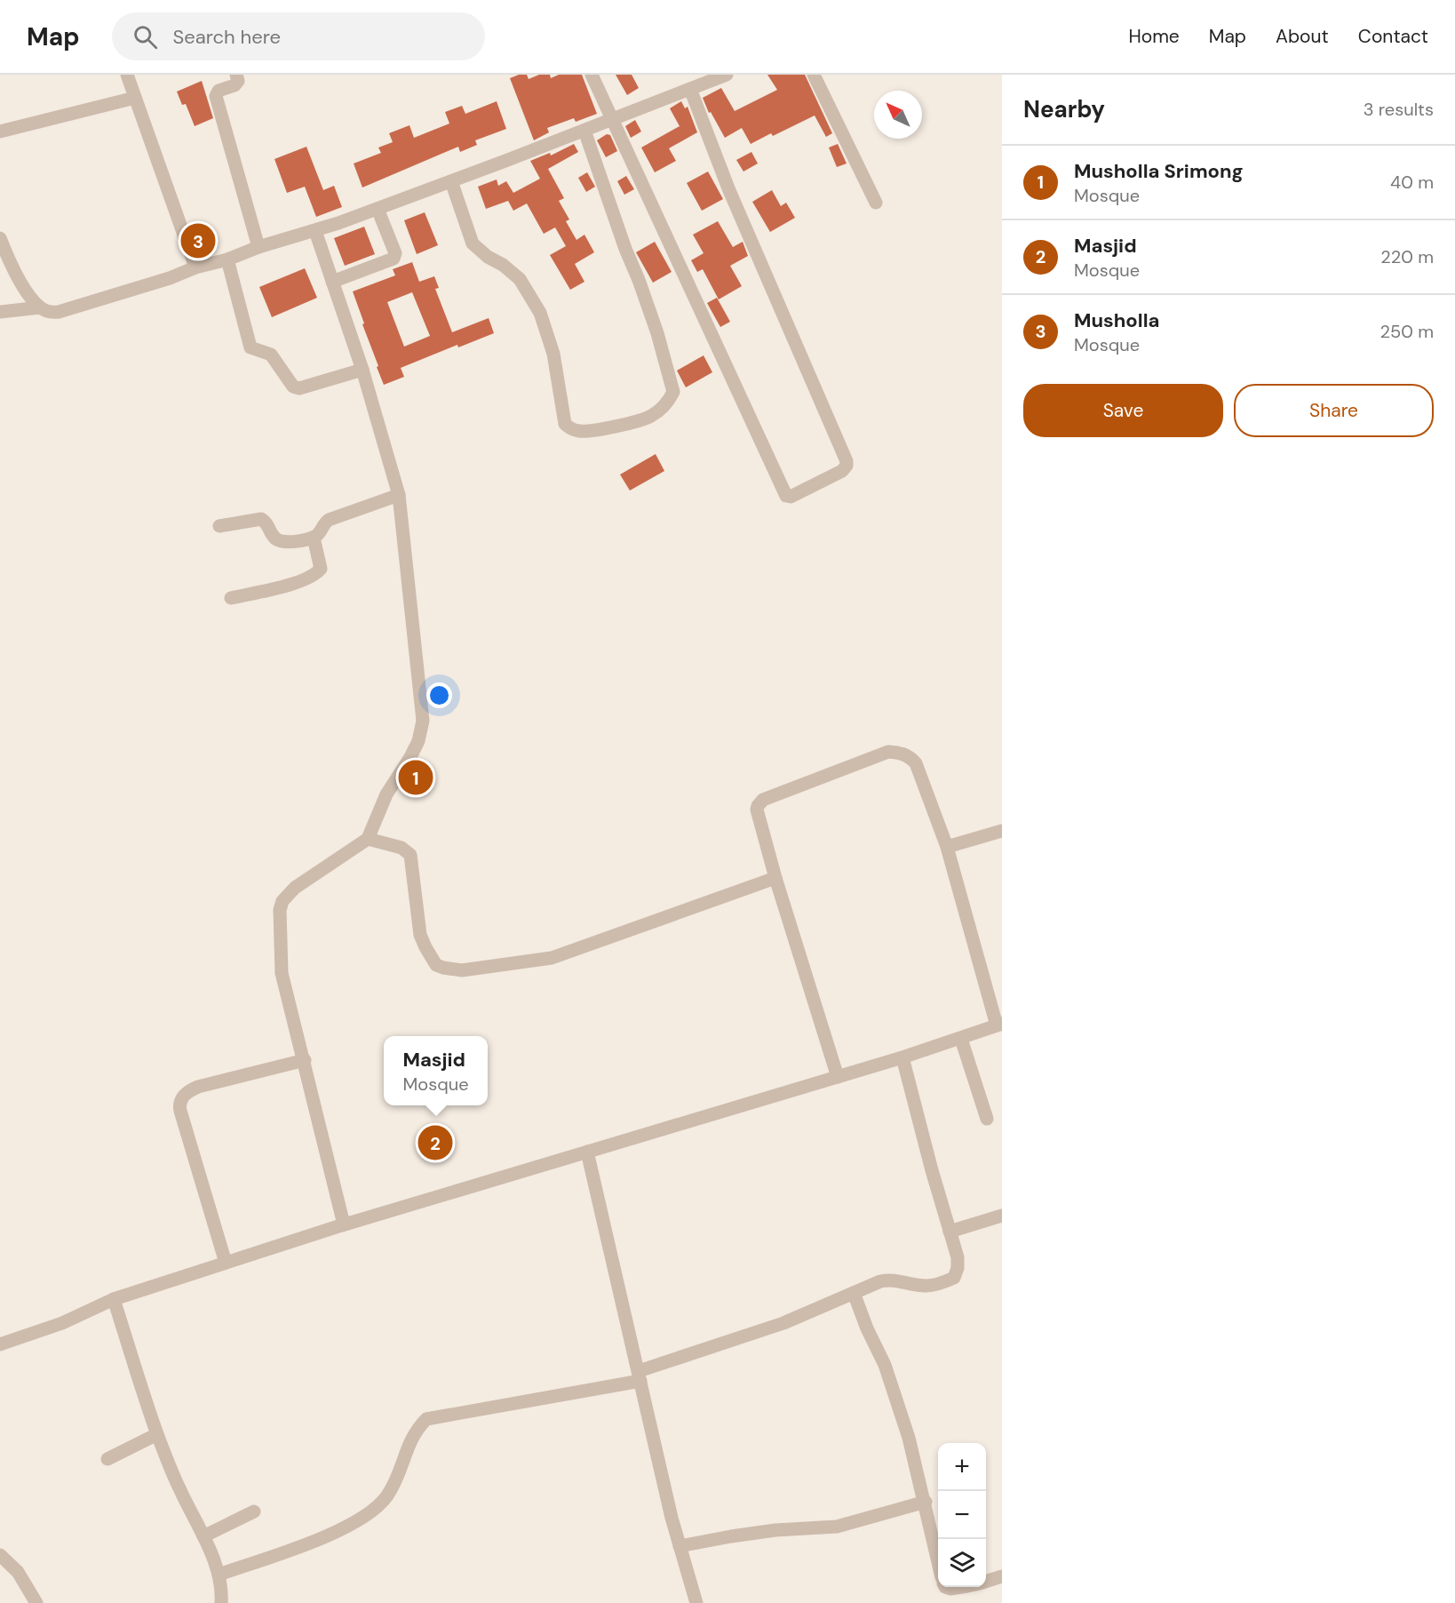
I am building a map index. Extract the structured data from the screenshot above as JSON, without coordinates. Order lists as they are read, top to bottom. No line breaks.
{"north":"top left","page":{"header":"Map","search":"Search here","nav":["Home","Map","About","Contact"],"heading":["Nearby","3 results"],"list":[{"mark":"1","name":"Musholla Srimong","note":"Mosque","value":"40 m"},{"mark":"2","name":"Masjid","note":"Mosque","value":"220 m"},{"mark":"3","name":"Musholla","note":"Mosque","value":"250 m"}],"pins":["3","1","2"],"buttons":["Save","Share"],"popup":["Masjid","Mosque"],"map_buttons":["+","−"]}}
